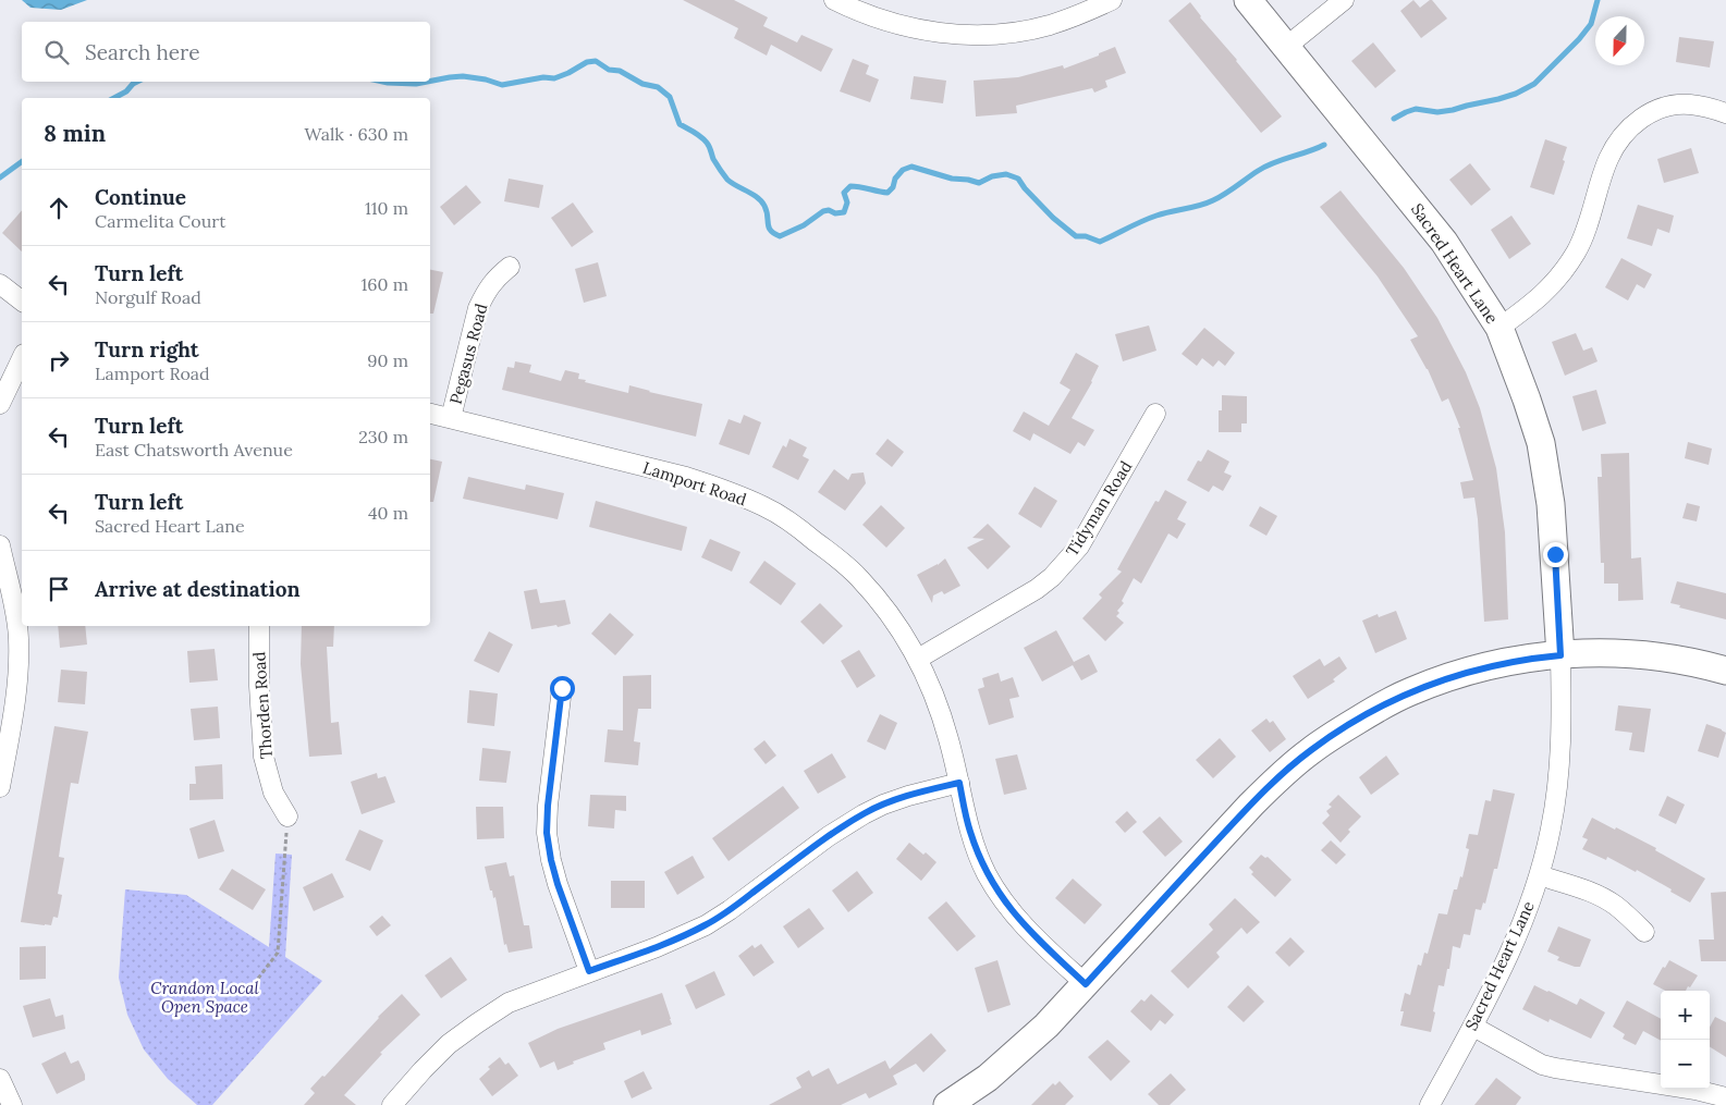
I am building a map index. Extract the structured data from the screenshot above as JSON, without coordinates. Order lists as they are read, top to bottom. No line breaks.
{"streets":{"street":["Sacred Heart Lane","Pegasus Road","Lamport Road","Tidyman Road","Thorden Road"]},"crossings":[["Pegasus Road","Lamport Road"],["Lamport Road","Tidyman Road"]],"parks":["Crandon Local Open Space"],"north":"bottom","page":{"search":"Search here","heading":["8 min","Walk · 630 m"],"list":[["Continue","Carmelita Court","110 m"],["Turn left","Norgulf Road","160 m"],["Turn right","Lamport Road","90 m"],["Turn left","East Chatsworth Avenue","230 m"],["Turn left","Sacred Heart Lane","40 m"],"Arrive at destination"],"map_buttons":["+","−"]}}
